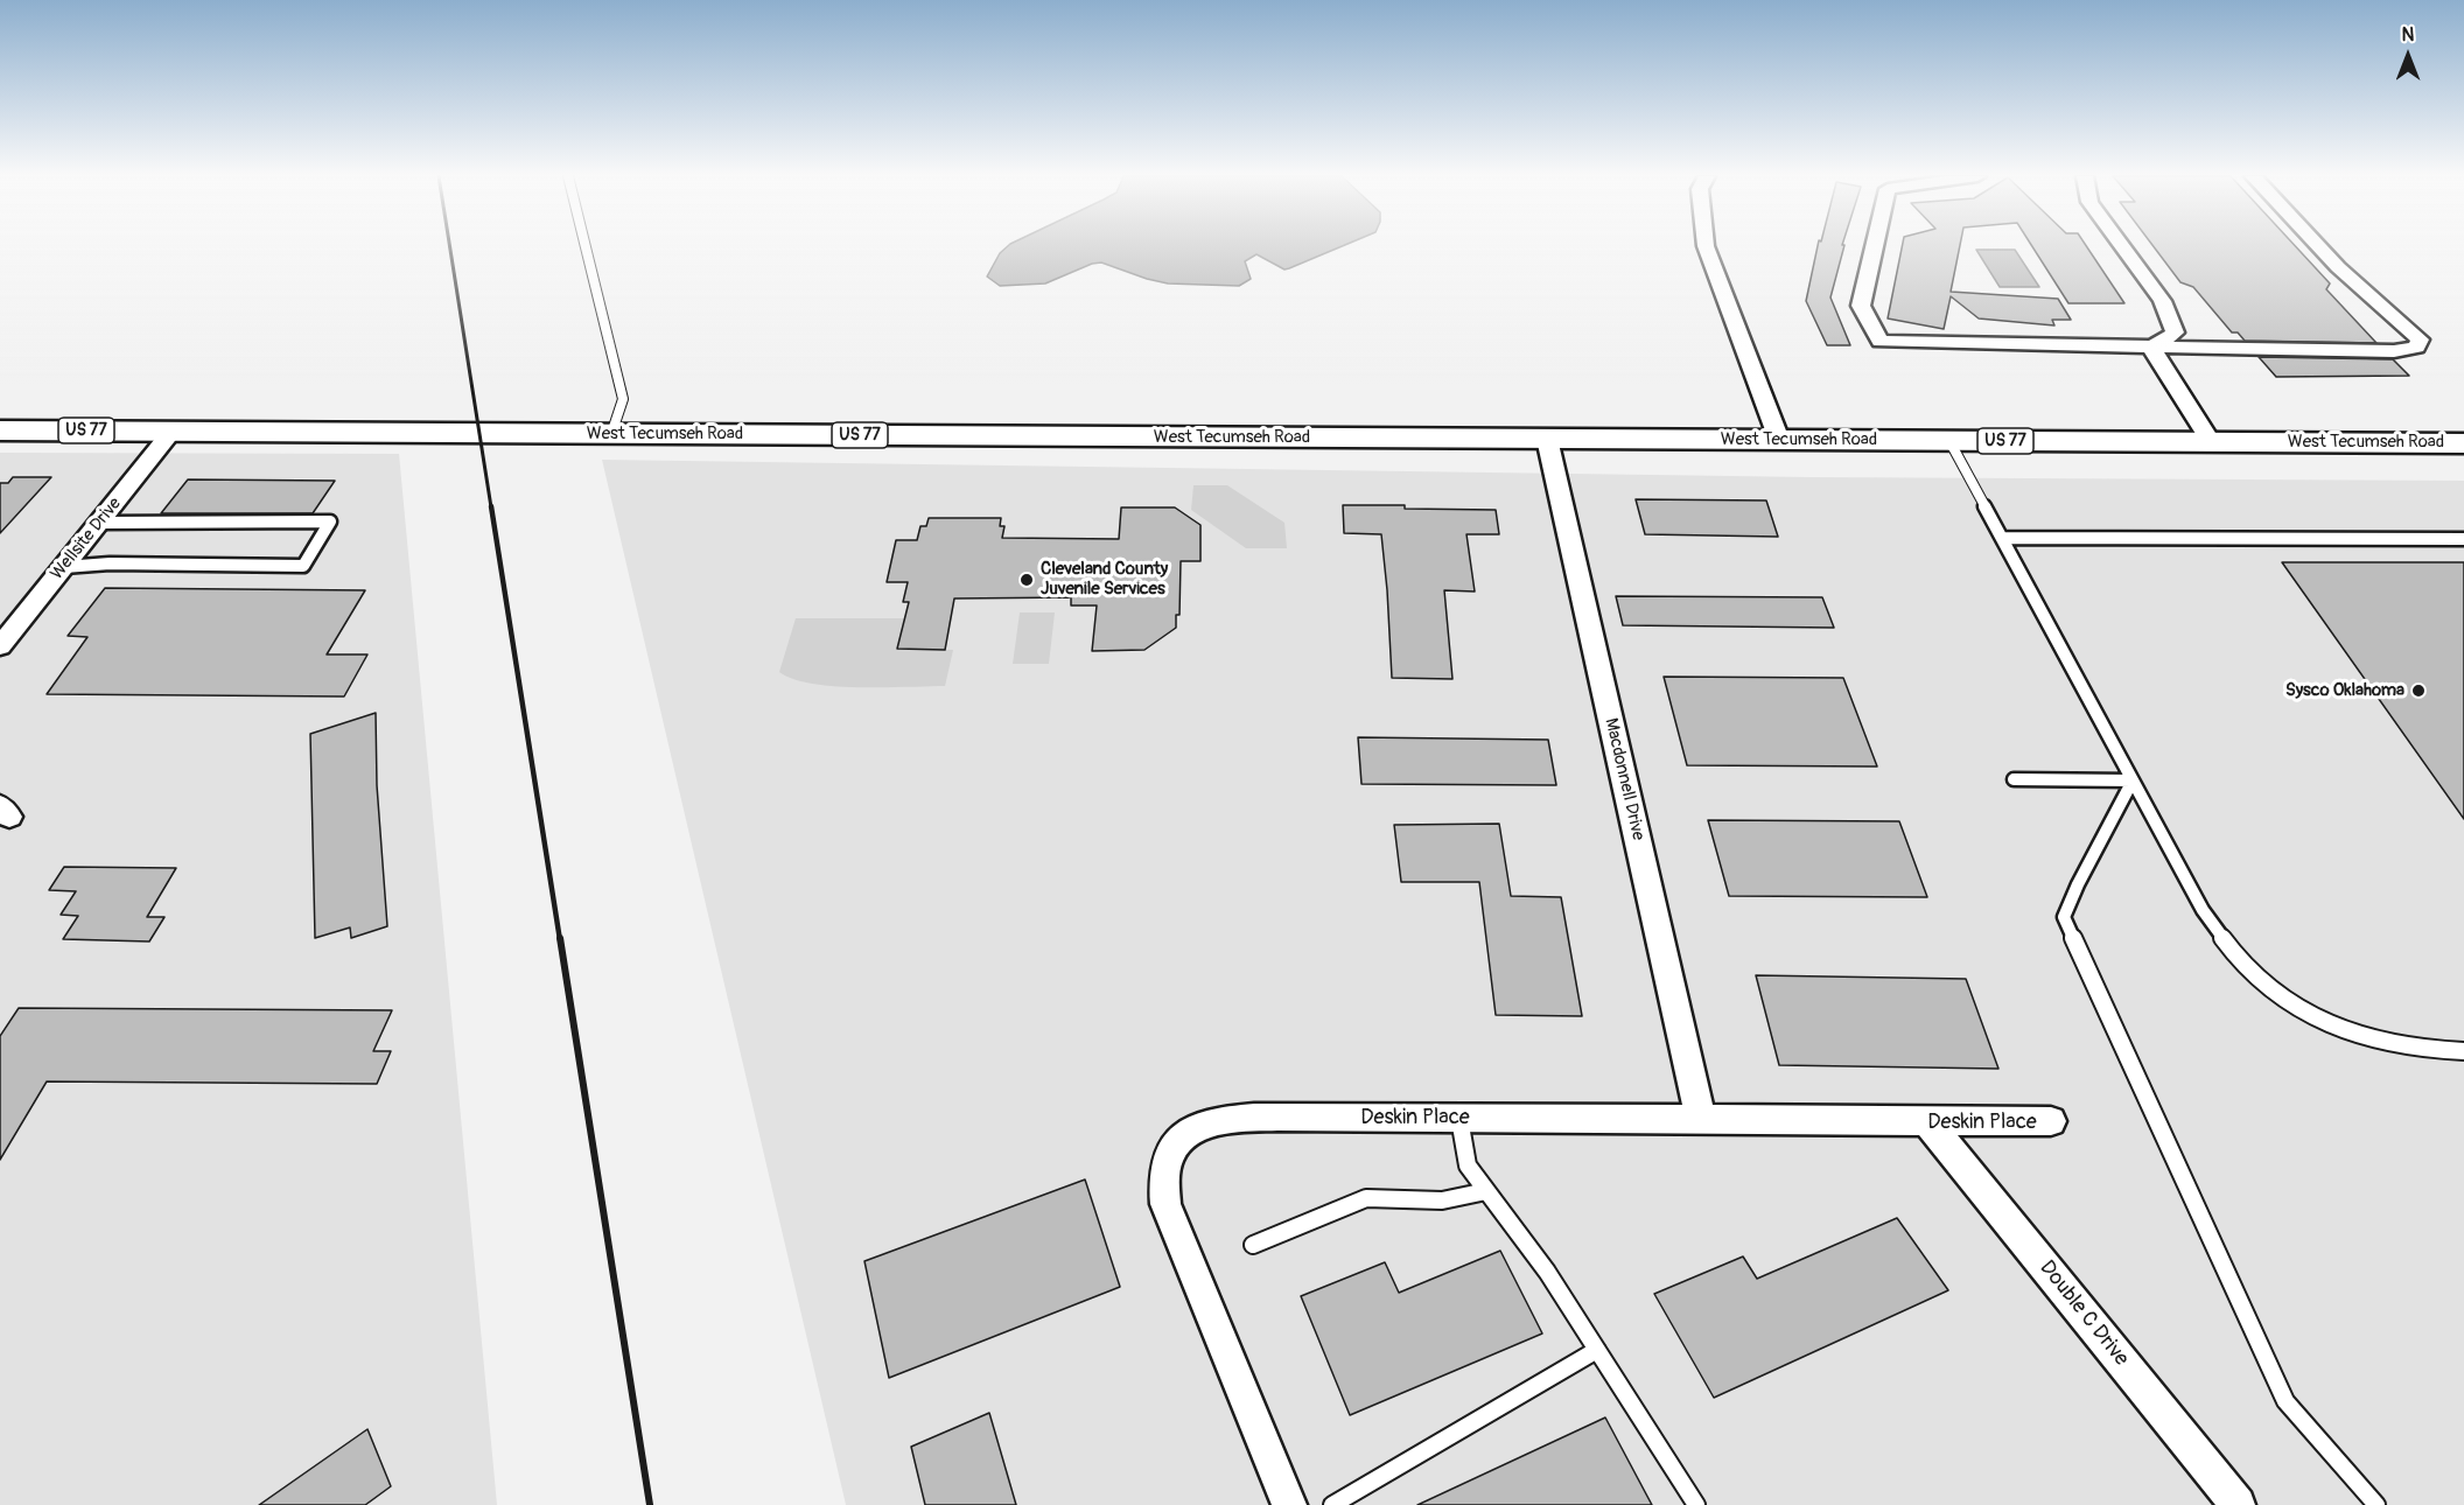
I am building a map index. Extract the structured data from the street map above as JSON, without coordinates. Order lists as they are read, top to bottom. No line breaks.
{"streets":{"main road":["US 77","West Tecumseh Road"],"street":["Wellsite Drive","Macdonnell Drive","Deskin Place","Double C Drive"]},"crossings":[["West Tecumseh Road","Wellsite Drive"],["West Tecumseh Road","Macdonnell Drive"],["Macdonnell Drive","Deskin Place"],["Deskin Place","Double C Drive"]],"places":["Cleveland County Juvenile Services","Sysco Oklahoma"],"north":"top"}
